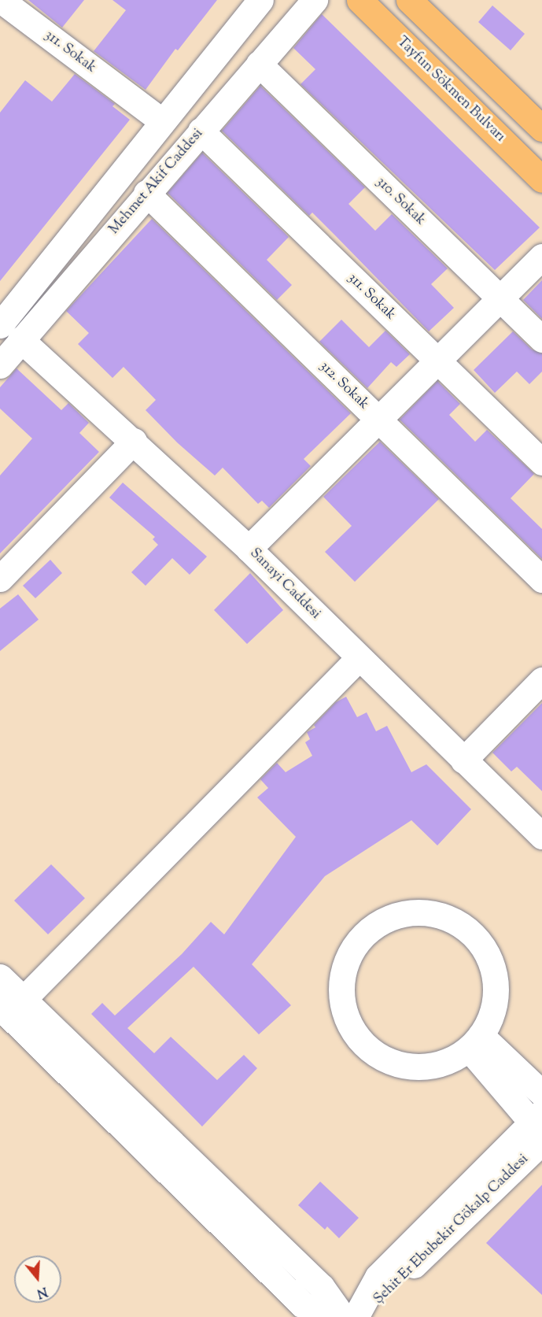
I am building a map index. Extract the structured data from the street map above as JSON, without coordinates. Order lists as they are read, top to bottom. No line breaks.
{"streets":{"main road":["Tayfun Sökmen Bulvarı"],"street":["311. Sokak","Mehmet Akif Caddesi","310. Sokak","312. Sokak","Sanayi Caddesi","Şehit Er Ebubekir Gökalp Caddesi"]},"crossings":[["311. Sokak","Mehmet Akif Caddesi"],["Mehmet Akif Caddesi","310. Sokak"],["Mehmet Akif Caddesi","312. Sokak"],["Mehmet Akif Caddesi","Sanayi Caddesi"]],"north":"bottom"}
